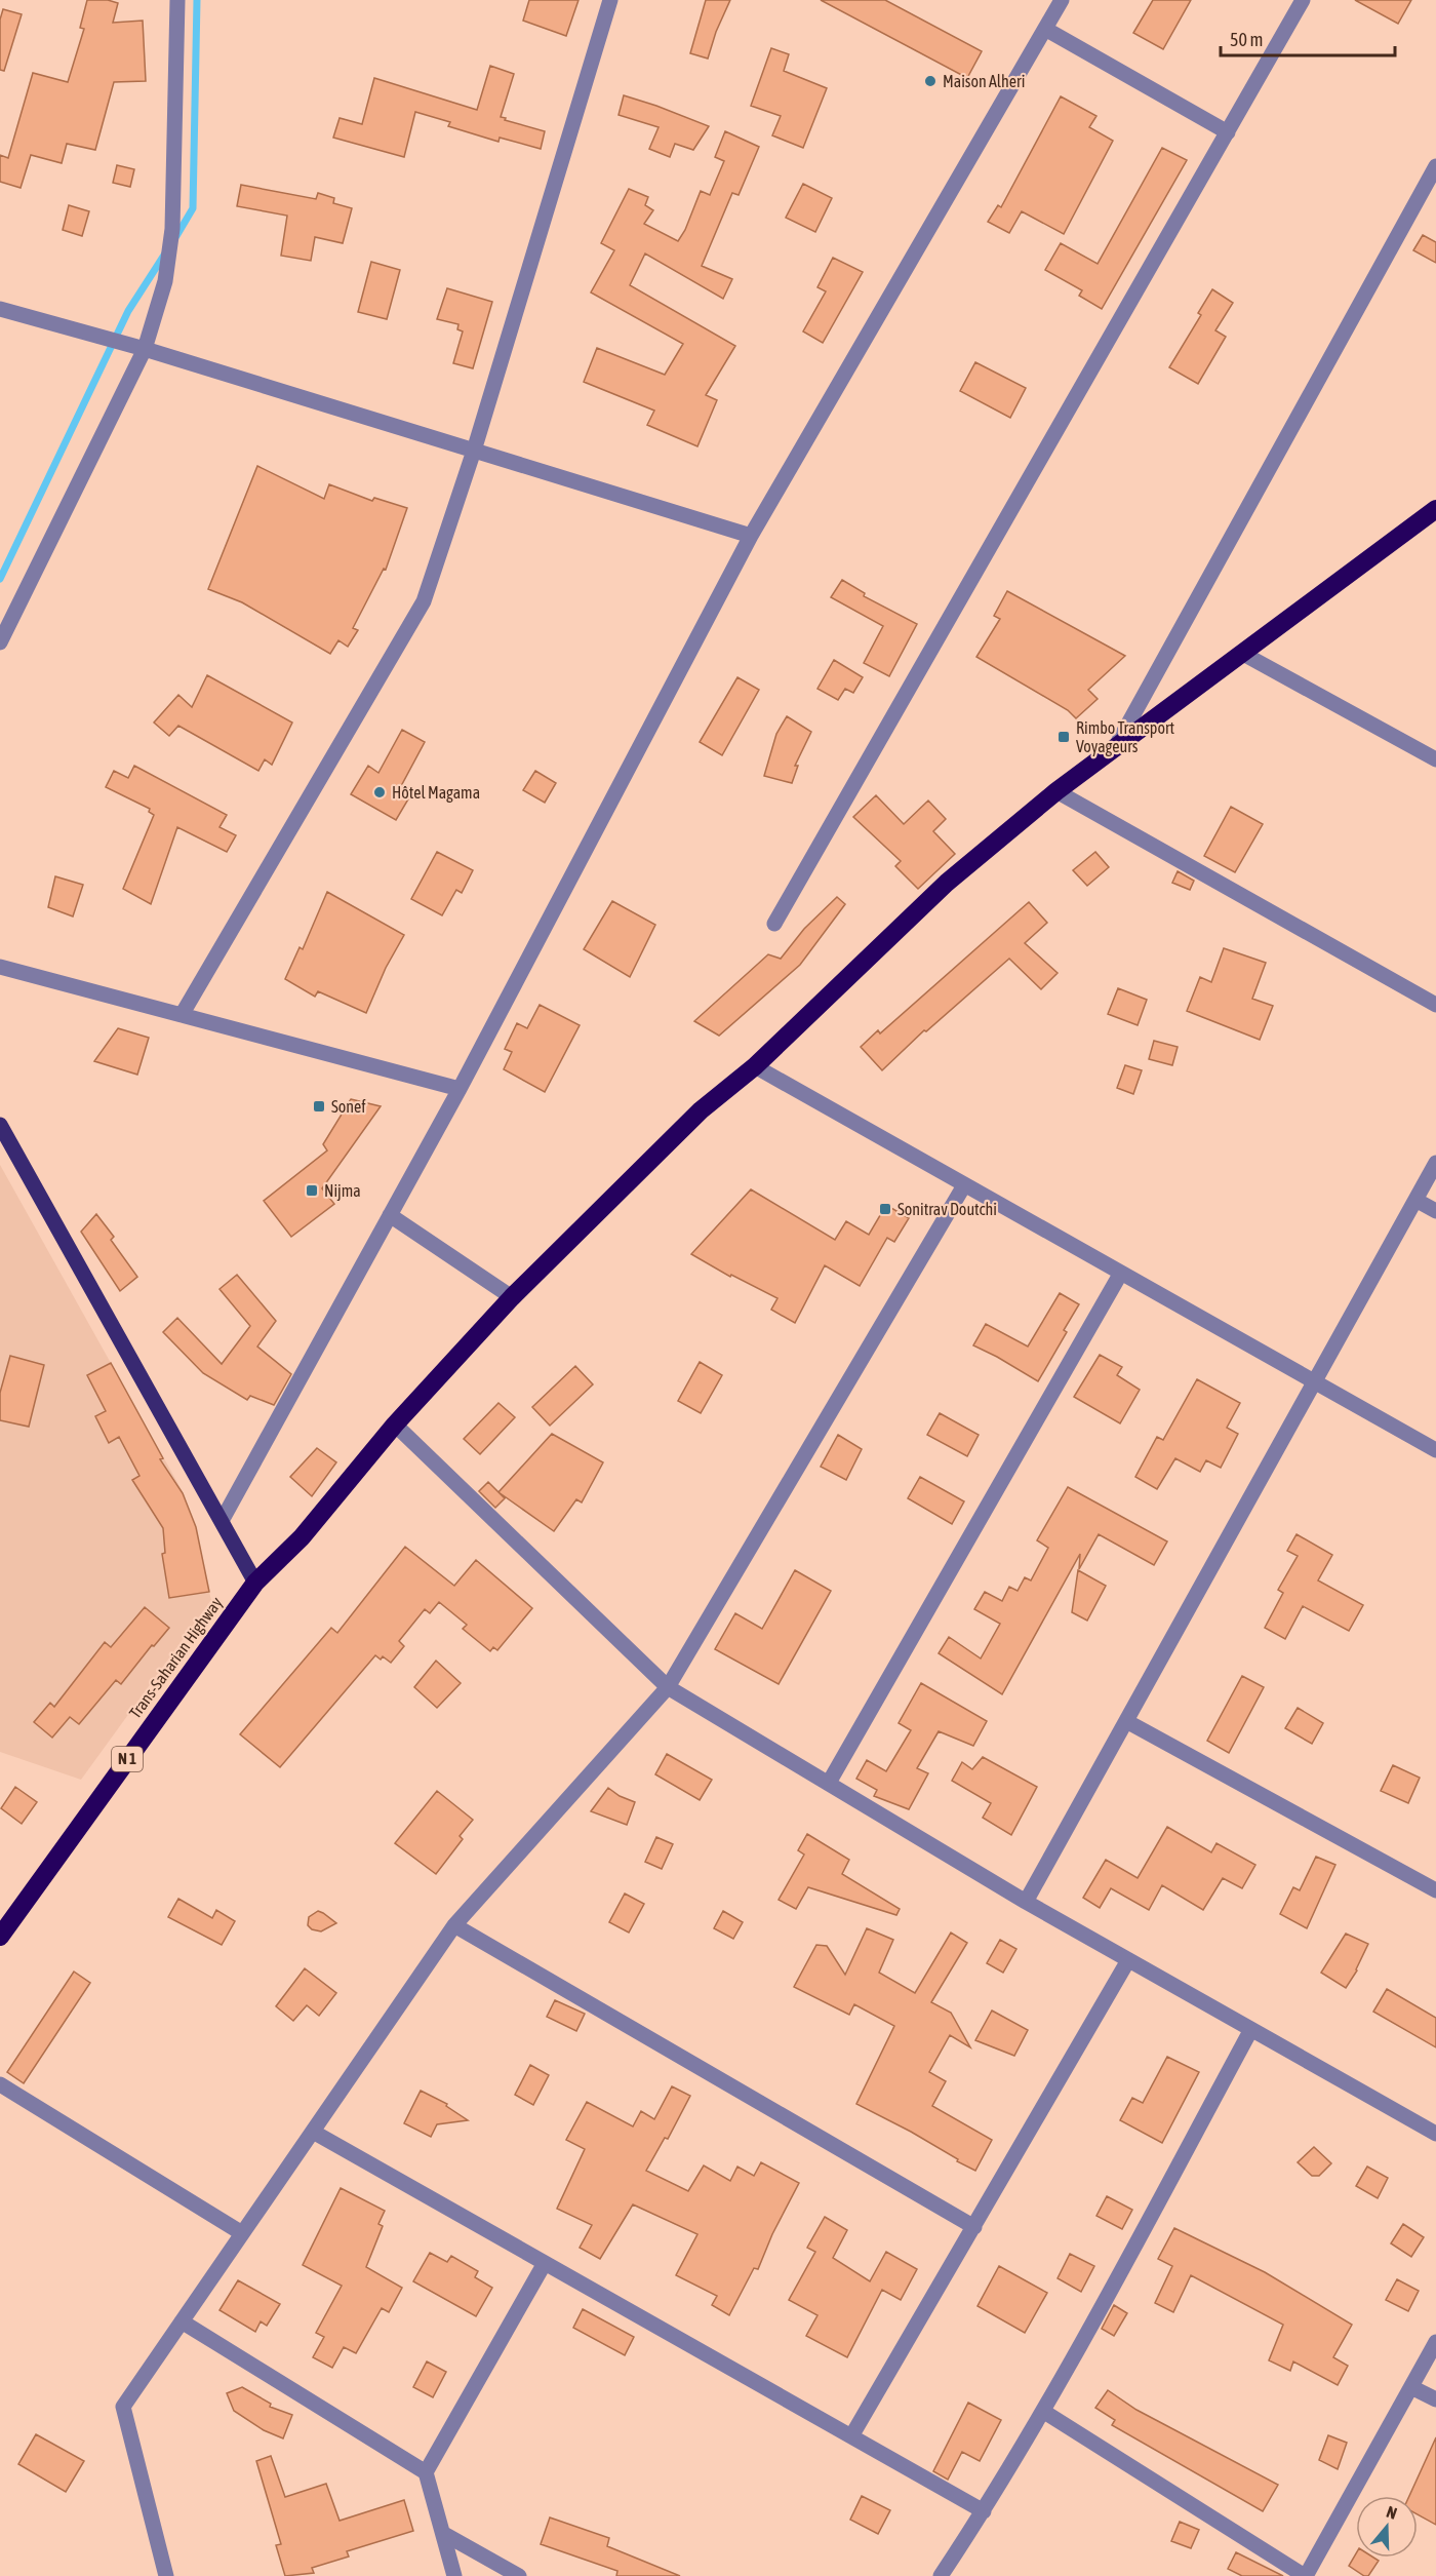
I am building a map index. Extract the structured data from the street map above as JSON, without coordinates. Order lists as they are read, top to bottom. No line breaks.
{"streets":{"highway":["Trans-Saharian Highway","N 1"]},"places":{"other":["Maison Alheri","Hôtel Magama"],"transit":["Rimbo Transport Voyageurs","Sonef","Nijma","Sonitrav Doutchi"]},"scale_bar":"50 m","north":"top"}
